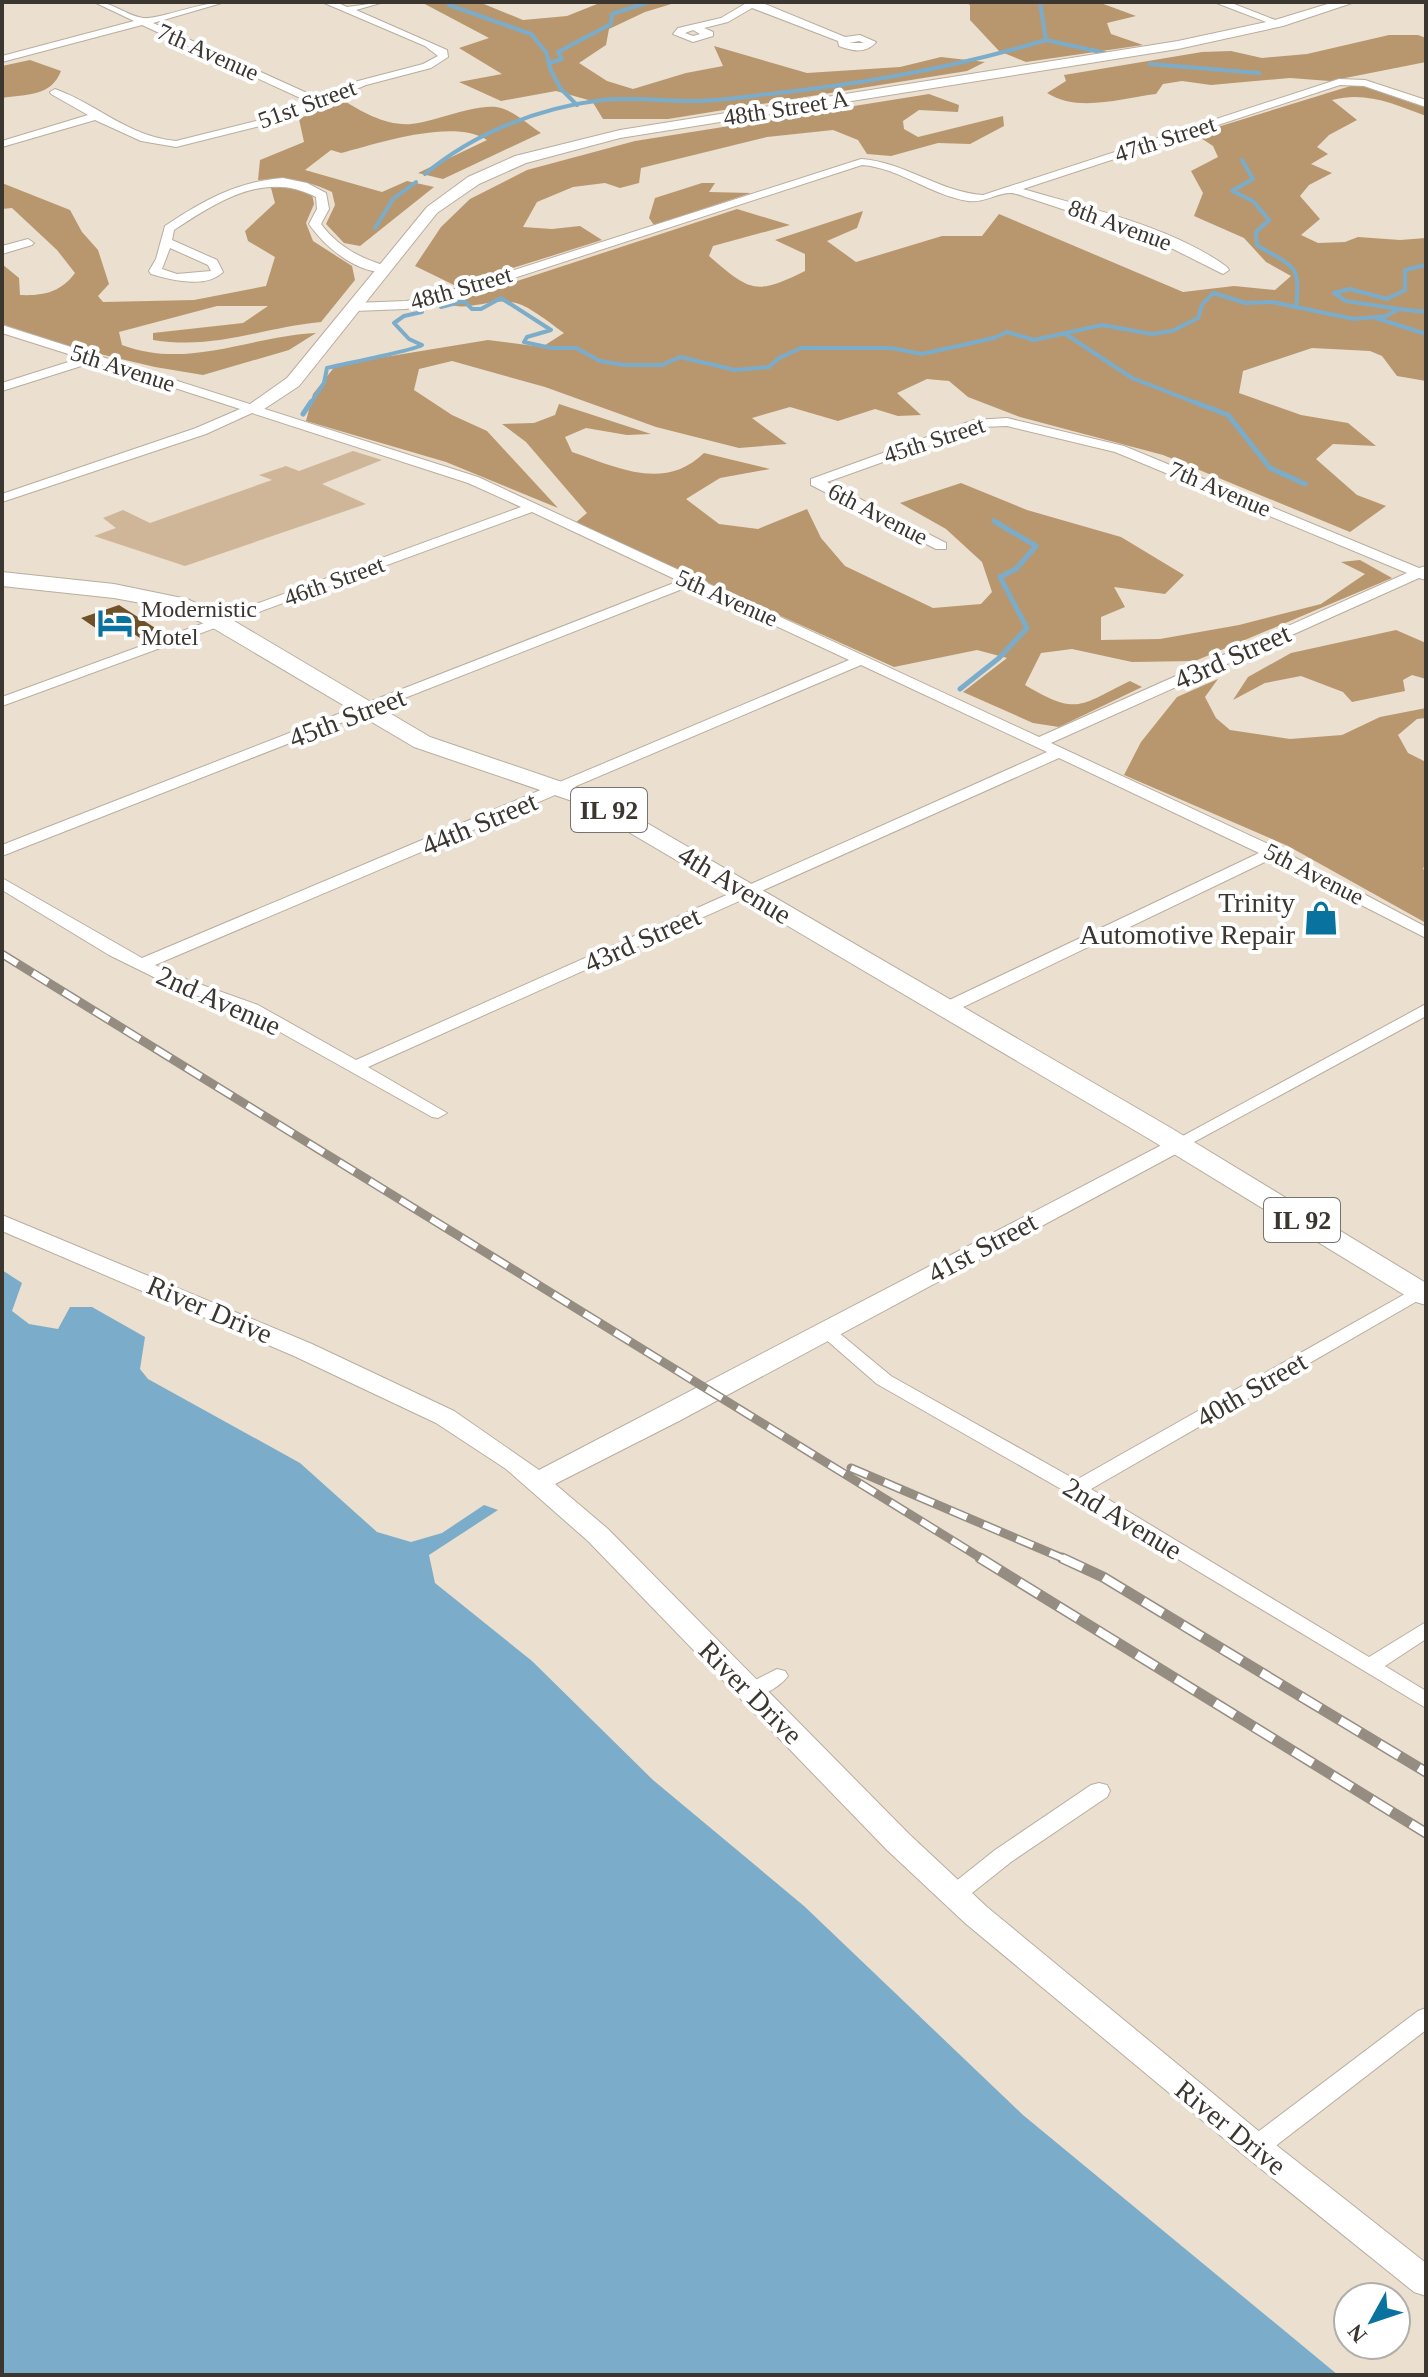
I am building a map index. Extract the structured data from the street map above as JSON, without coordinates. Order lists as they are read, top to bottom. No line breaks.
{"streets":{"main road":["IL 92","4th Avenue"],"street":["7th Avenue","51st Street","48th Street A","47th Street","8th Avenue","48th Street","5th Avenue","45th Street","6th Avenue","46th Street","43rd Street","44th Street","2nd Avenue","41st Street","River Drive","40th Street"]},"crossings":[["7th Avenue","51st Street"],["7th Avenue","45th Street"],["7th Avenue","43rd Street"],["48th Street A","48th Street"],["47th Street","8th Avenue"],["47th Street","48th Street"],["5th Avenue","45th Street"],["5th Avenue","46th Street"],["5th Avenue","43rd Street"],["5th Avenue","44th Street"],["45th Street","6th Avenue"],["45th Street","4th Avenue"],["46th Street","4th Avenue"],["43rd Street","4th Avenue"],["43rd Street","2nd Avenue"],["44th Street","4th Avenue"],["44th Street","2nd Avenue"],["4th Avenue","41st Street"],["4th Avenue","40th Street"],["2nd Avenue","41st Street"],["2nd Avenue","40th Street"],["41st Street","River Drive"]],"places":{"hotel":["Modernistic Motel"],"shop":["Trinity Automotive Repair"]},"north":"bottom left"}
